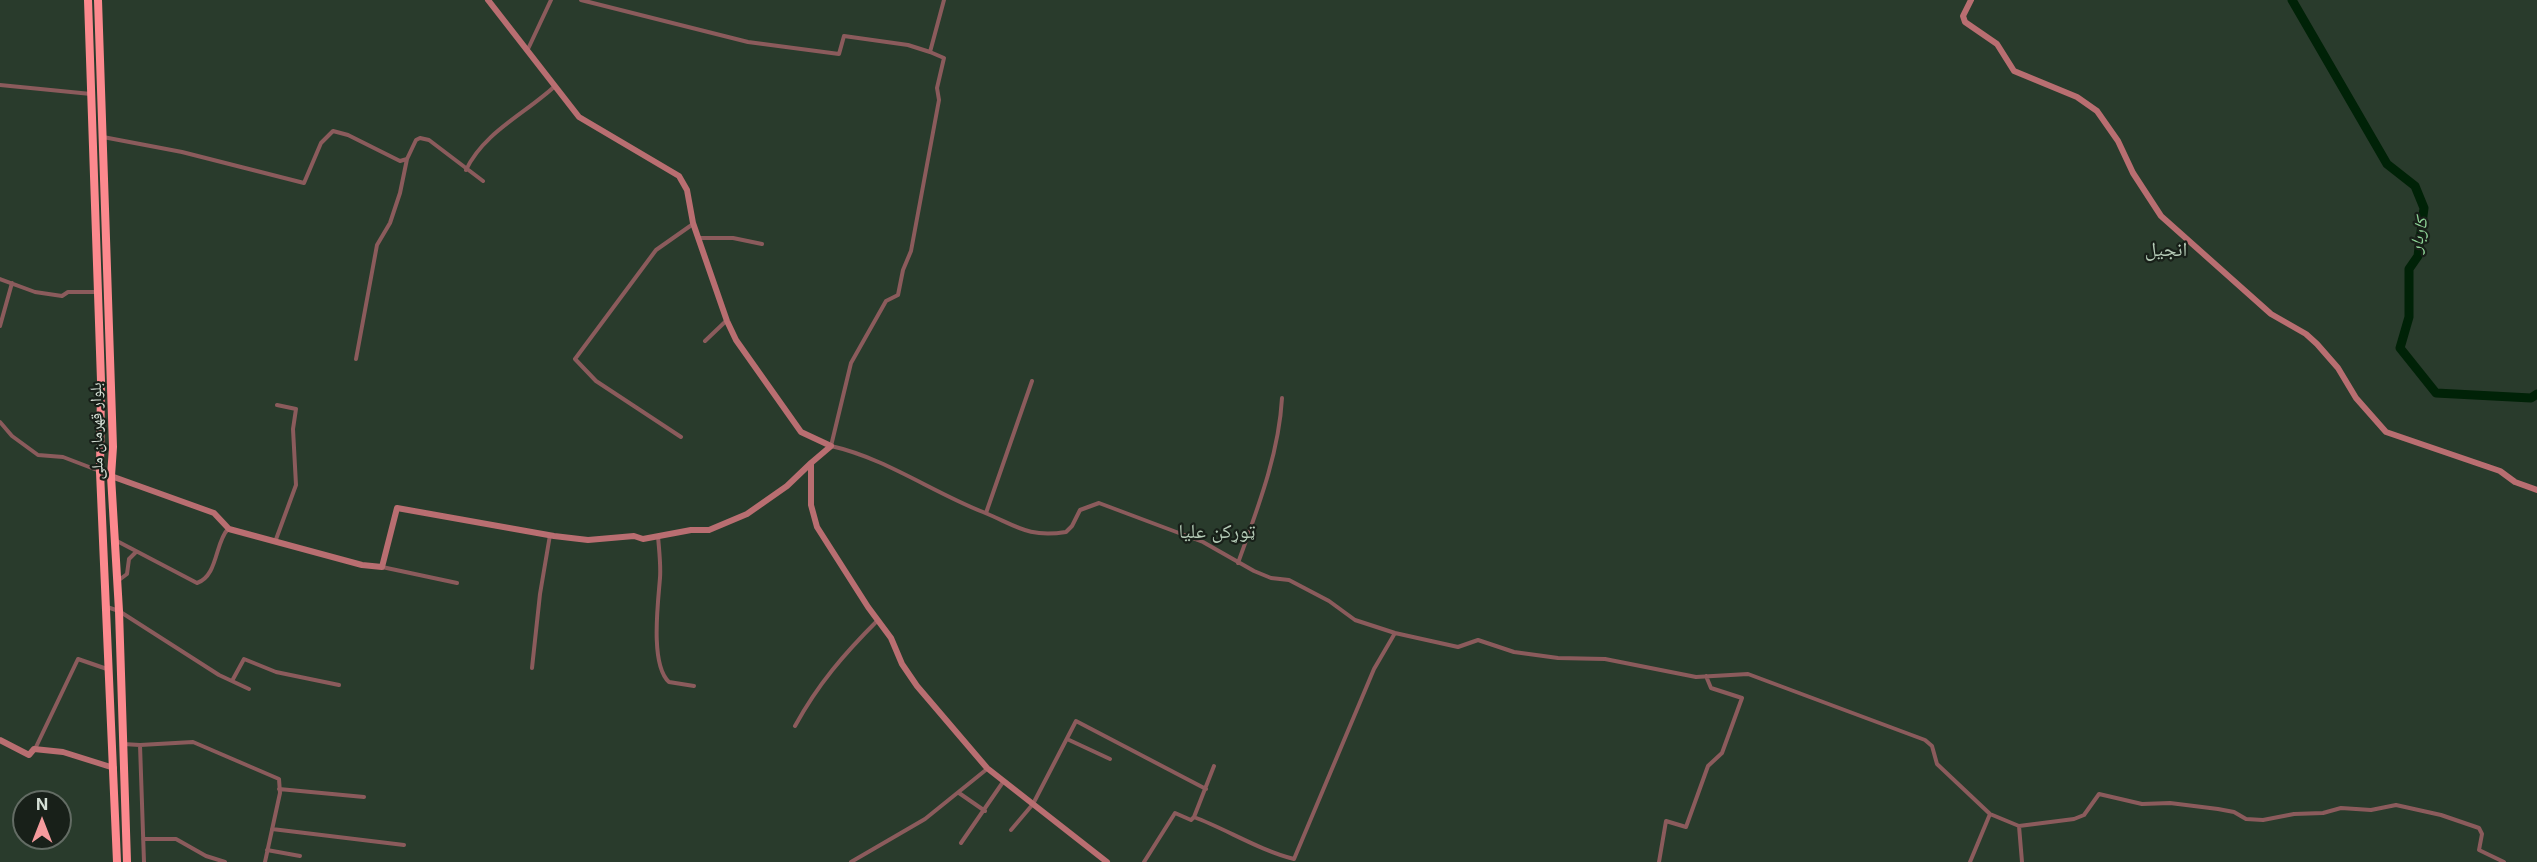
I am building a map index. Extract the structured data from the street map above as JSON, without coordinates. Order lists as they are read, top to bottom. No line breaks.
{"streets":{"highway":["بلوار قهرمان ملی"]},"districts":["انجيل","ټوړکن علیا"],"water":["کاربار"],"north":"top"}
